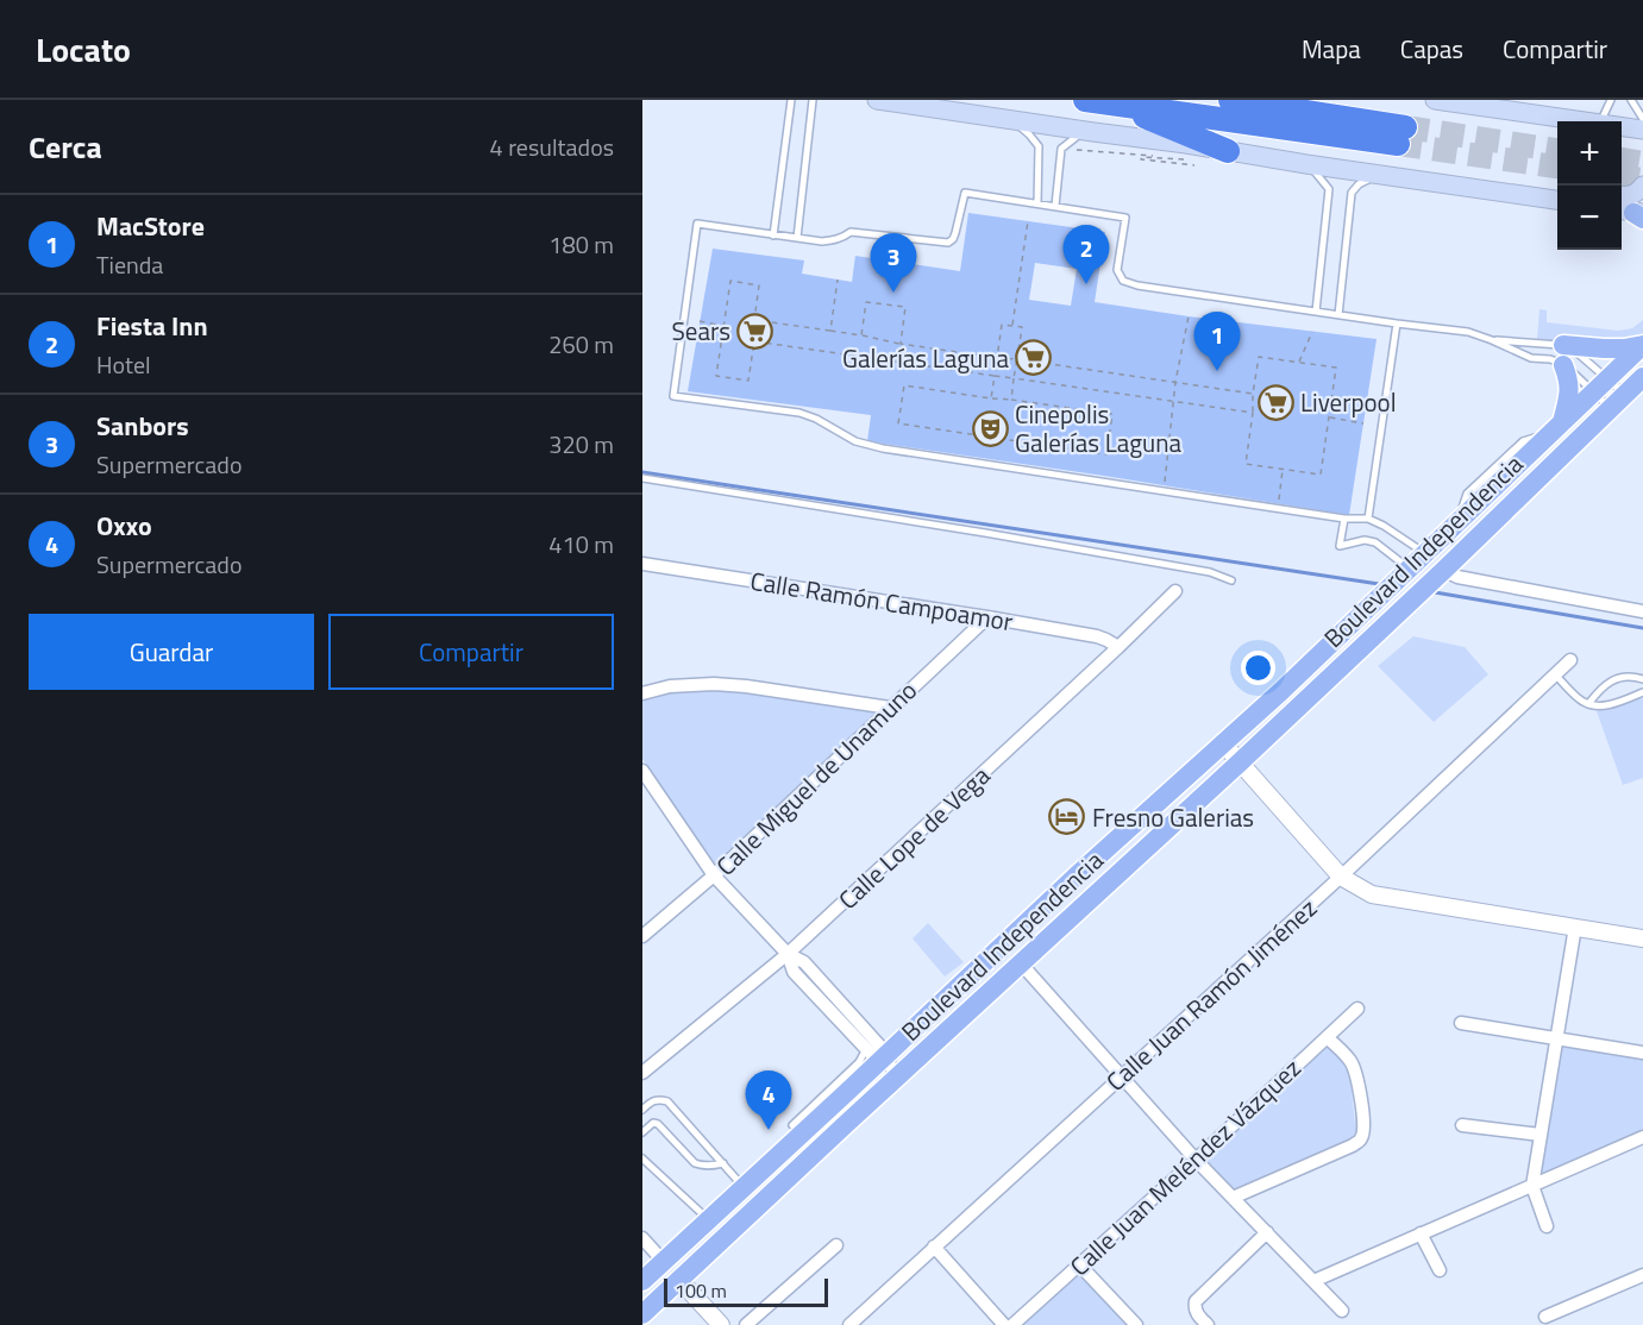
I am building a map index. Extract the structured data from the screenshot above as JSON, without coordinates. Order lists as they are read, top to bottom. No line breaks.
{"streets":{"main road":["Boulevard Independencia"],"street":["Calle Ramón Campoamor","Calle Miguel de Unamuno","Calle Lope de Vega","Calle Juan Ramón Jiménez","Calle Juan Meléndez Vázquez"]},"crossings":[["Calle Ramón Campoamor","Calle Miguel de Unamuno"],["Calle Ramón Campoamor","Calle Lope de Vega"]],"places":{"supermarket":["Sears","Galerías Laguna","Liverpool"],"theatre":["Cinepolis Galerías Laguna"],"hotel":["Fresno Galerias"]},"scale_bar":"100 m","page":{"header":"Locato","nav":["Mapa","Capas","Compartir"],"heading":["Cerca","4 resultados"],"map_buttons":["+","−"],"list":[{"mark":"1","name":"MacStore","note":"Tienda","value":"180 m"},{"mark":"2","name":"Fiesta Inn","note":"Hotel","value":"260 m"},{"mark":"3","name":"Sanbors","note":"Supermercado","value":"320 m"},{"mark":"4","name":"Oxxo","note":"Supermercado","value":"410 m"}],"pins":["2","3","1","4"],"buttons":["Guardar","Compartir"],"scale":"100 m"}}
